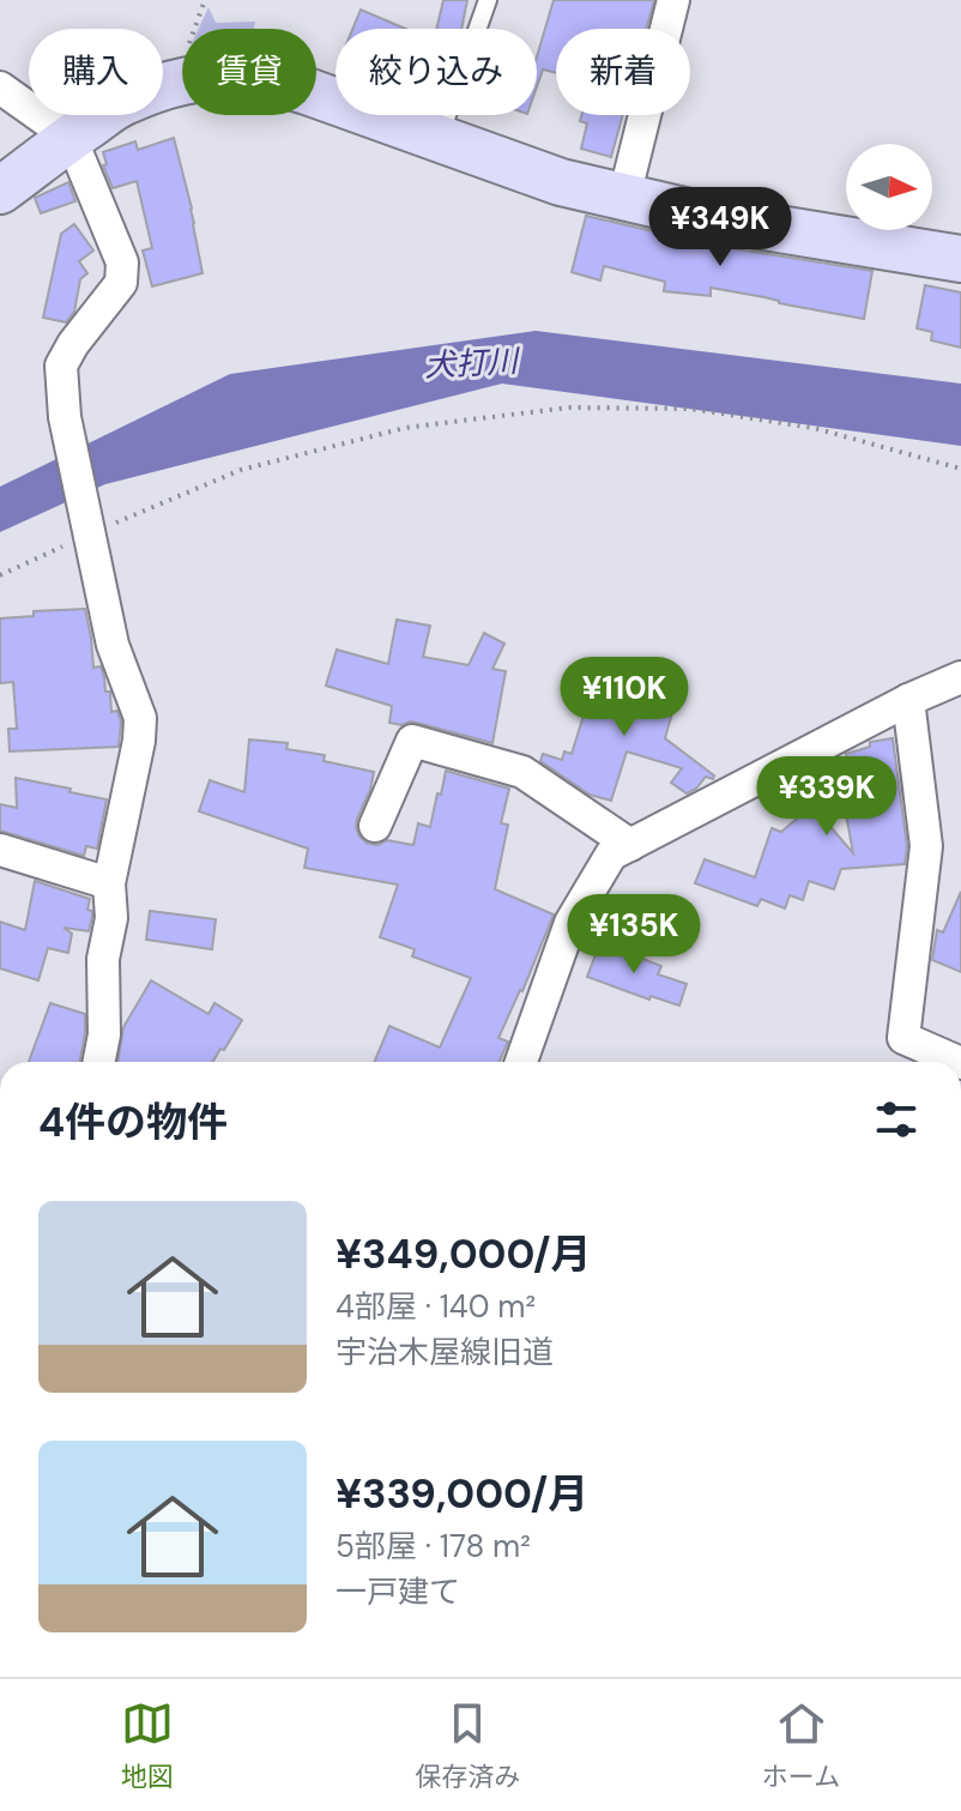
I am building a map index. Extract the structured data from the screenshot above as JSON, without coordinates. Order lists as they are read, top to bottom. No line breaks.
{"water":["犬打川"],"north":"right","page":{"chip":["購入","賃貸","絞り込み","新着"],"price":["¥349K","¥110K","¥339K","¥135K"],"heading":"4件の物件","list":[{"name":"¥349,000/月","note":"4部屋 · 140 m² · 宇治木屋線旧道"},{"name":"¥339,000/月","note":"5部屋 · 178 m² · 一戸建て"}],"tabs":["地図","保存済み","ホーム"]}}
